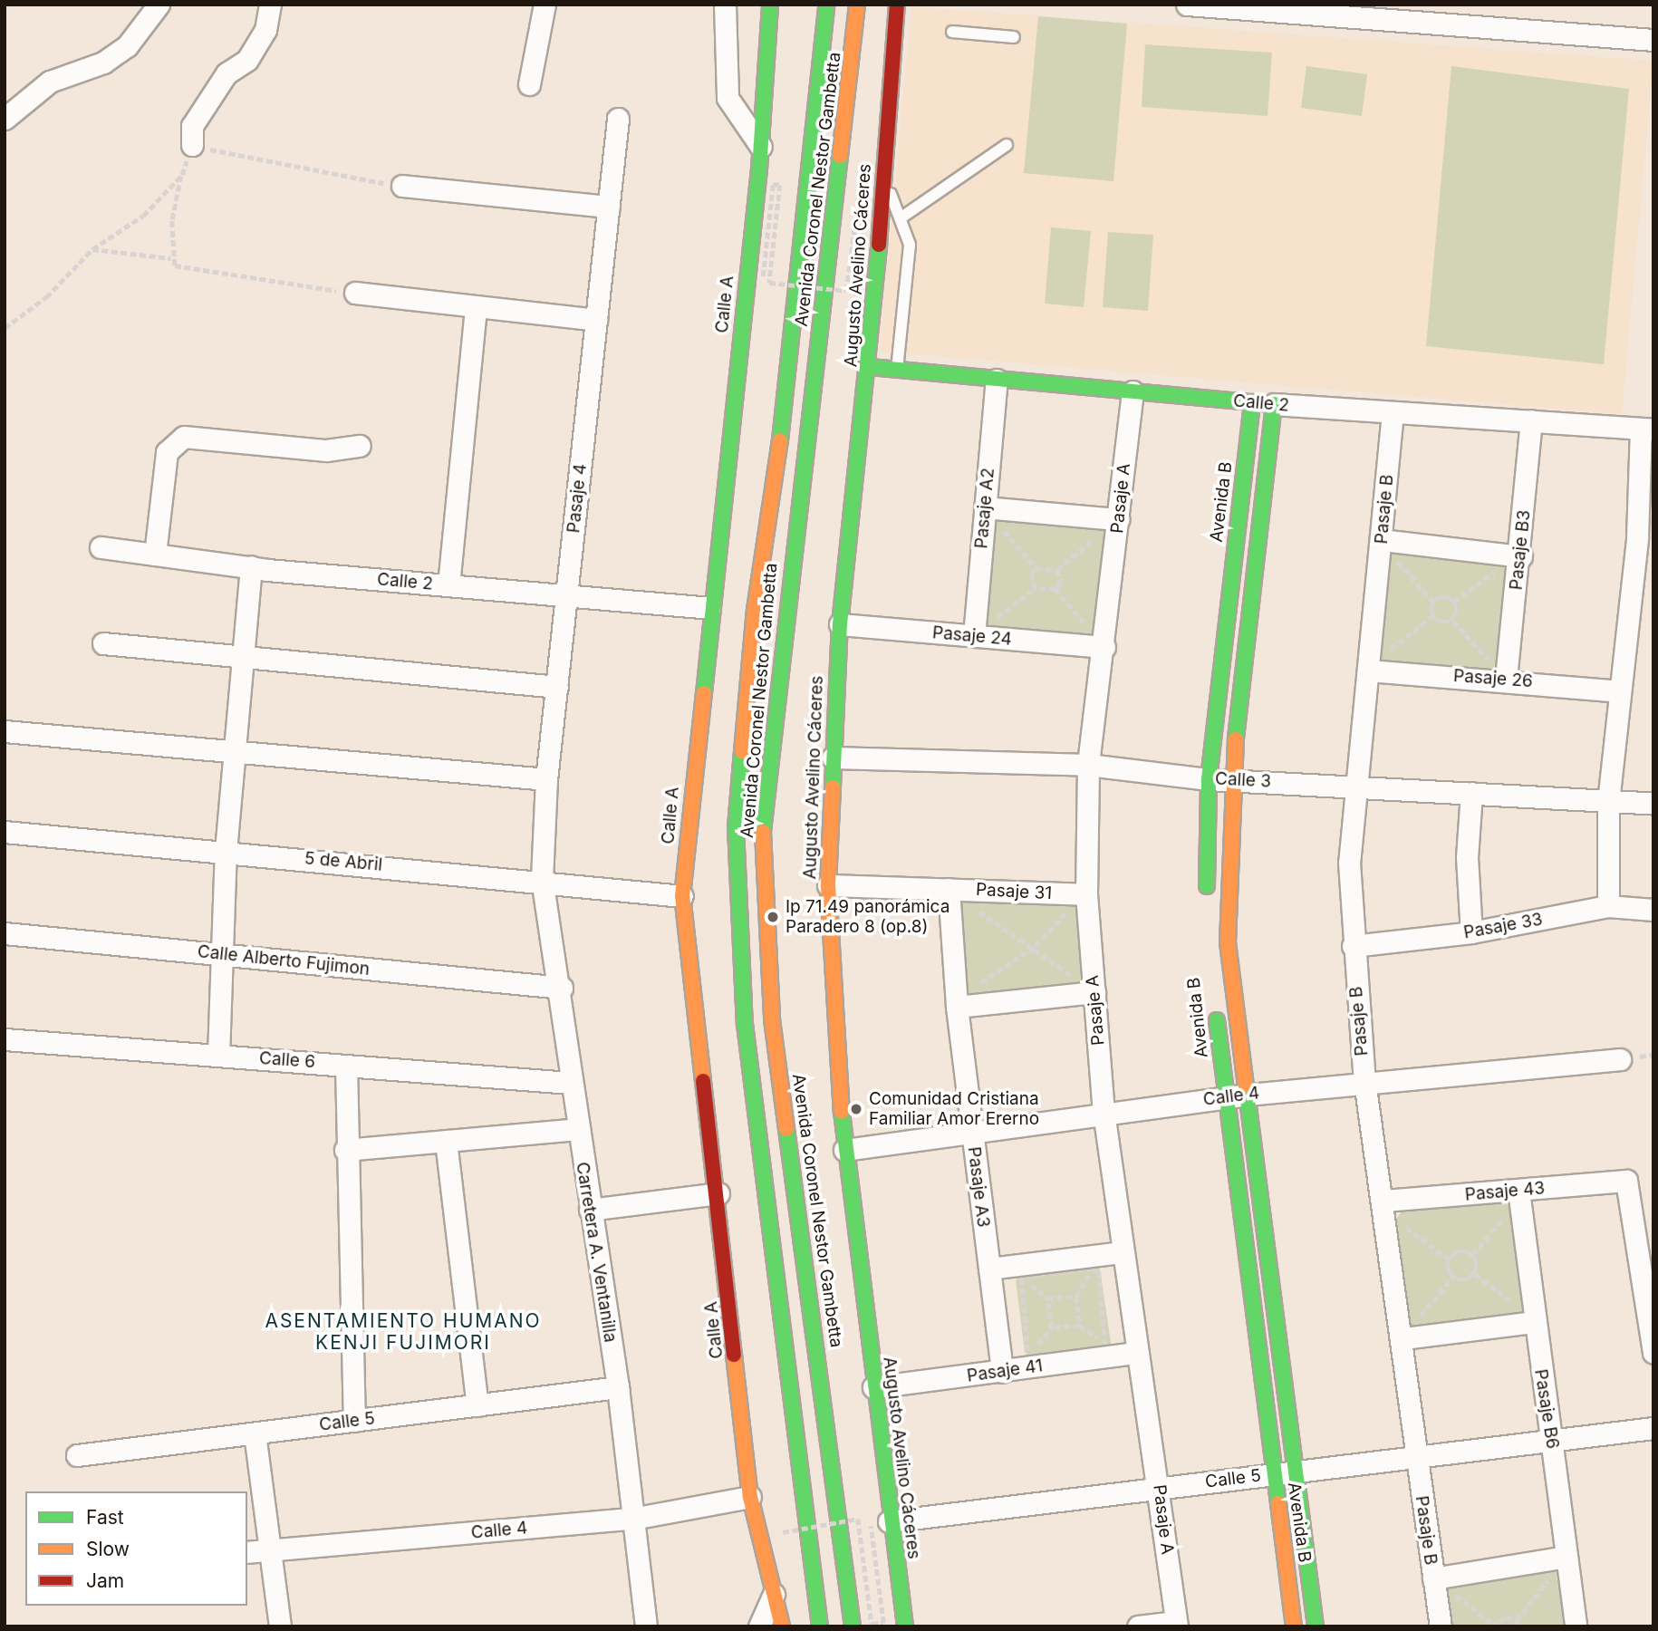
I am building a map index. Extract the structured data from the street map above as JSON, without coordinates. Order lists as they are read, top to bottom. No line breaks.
{"streets":{"main road":["Avenida Coronel Nestor Gambetta","Augusto Avelino Cáceres","Calle A","Calle 2","Avenida B"],"street":["Pasaje 4","Pasaje A","Pasaje A2","Pasaje B","Pasaje B3","Pasaje 24","Pasaje 26","Calle 3","5 de Abril","Pasaje 31","Pasaje 33","Calle Alberto Fujimon","Calle 6","Calle 4","Pasaje A3","Pasaje 43","Carretera A. Ventanilla","Pasaje 41","Pasaje B6","Calle 5"]},"crossings":[["Augusto Avelino Cáceres","Calle 2"],["Augusto Avelino Cáceres","Pasaje 24"],["Augusto Avelino Cáceres","Calle 3"],["Augusto Avelino Cáceres","Pasaje 31"],["Augusto Avelino Cáceres","Calle 4"],["Augusto Avelino Cáceres","Pasaje 41"],["Augusto Avelino Cáceres","Calle 5"],["Calle A","Calle 2"],["Calle A","5 de Abril"],["Calle A","Calle 4"],["Calle 2","Pasaje 4"],["Calle 2","Pasaje A"],["Calle 2","Avenida B"],["Calle 2","Pasaje A2"],["Calle 2","Pasaje B"],["Calle 2","Pasaje B3"],["Pasaje 4","5 de Abril"],["Pasaje 4","Carretera A. Ventanilla"],["Pasaje A","Pasaje 24"],["Pasaje A","Calle 3"],["Pasaje A","Pasaje 31"],["Pasaje A","Calle 4"],["Pasaje A","Pasaje 41"],["Pasaje A","Calle 5"],["Avenida B","Calle 3"],["Avenida B","Calle 4"],["Avenida B","Calle 5"],["Pasaje A2","Pasaje 24"],["Pasaje B","Pasaje 26"],["Pasaje B","Calle 3"],["Pasaje B","Pasaje 33"],["Pasaje B","Calle 4"],["Pasaje B","Pasaje 43"],["Pasaje B","Calle 5"],["Pasaje B3","Pasaje 26"],["5 de Abril","Carretera A. Ventanilla"],["Pasaje 31","Pasaje A3"],["Calle Alberto Fujimon","Carretera A. Ventanilla"],["Calle 6","Carretera A. Ventanilla"],["Calle 4","Pasaje A3"],["Calle 4","Carretera A. Ventanilla"],["Pasaje A3","Pasaje 41"],["Pasaje 43","Pasaje B6"],["Carretera A. Ventanilla","Calle 5"],["Pasaje B6","Calle 5"]],"districts":["ASENTAMIENTO HUMANO KENJI FUJIMORI"],"places":["Ip 71.49 panorámica Paradero 8 (op.8)","Comunidad Cristiana Familiar Amor Ererno"],"legend":["Fast","Slow","Jam"]}
